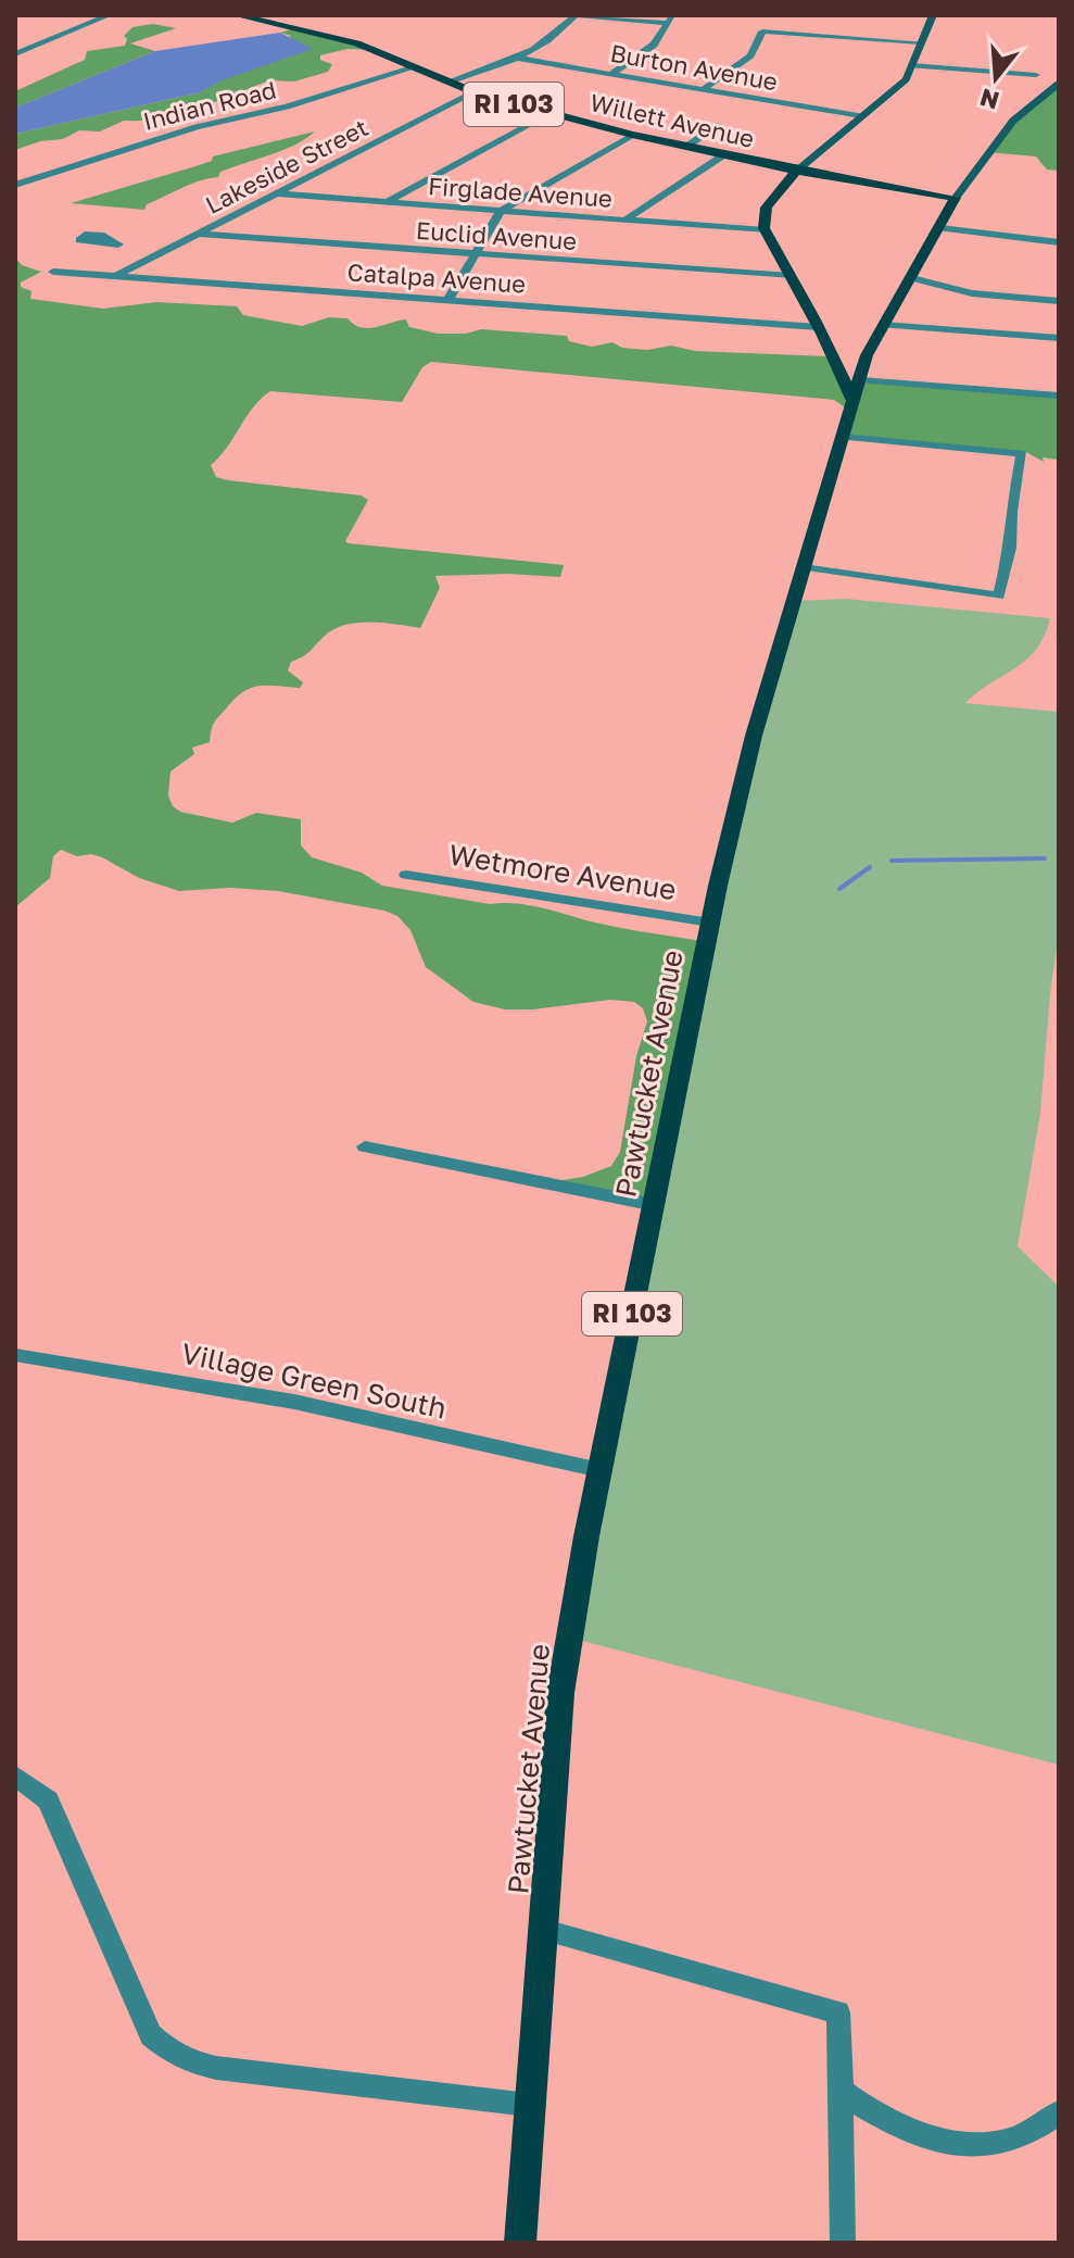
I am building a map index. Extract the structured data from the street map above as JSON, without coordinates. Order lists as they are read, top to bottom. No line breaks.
{"streets":{"main road":["RI 103","Willett Avenue","Pawtucket Avenue"],"street":["Burton Avenue","Indian Road","Lakeside Street","Firglade Avenue","Euclid Avenue","Catalpa Avenue","Wetmore Avenue","Village Green South"]},"crossings":[["RI 103","Willett Avenue"],["RI 103","Pawtucket Avenue"],["Indian Road","Willett Avenue"],["Willett Avenue","Lakeside Street"],["Lakeside Street","Firglade Avenue"],["Lakeside Street","Euclid Avenue"],["Lakeside Street","Catalpa Avenue"],["Wetmore Avenue","Pawtucket Avenue"],["Pawtucket Avenue","Village Green South"]],"north":"bottom"}
